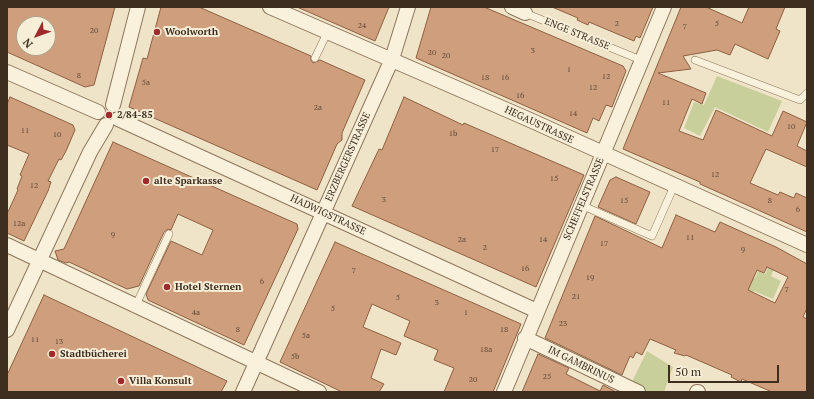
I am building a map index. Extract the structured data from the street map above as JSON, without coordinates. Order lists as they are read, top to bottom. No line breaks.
{"streets":{"street":["ENGE STRASSE","HEGAUSTRASSE","ERZBERGERSTRASSE","SCHEFFELSTRASSE","HADWIGSTRASSE","IM GAMBRINUS"]},"crossings":[["ENGE STRASSE","SCHEFFELSTRASSE"],["HEGAUSTRASSE","ERZBERGERSTRASSE"],["HEGAUSTRASSE","SCHEFFELSTRASSE"],["ERZBERGERSTRASSE","HADWIGSTRASSE"],["SCHEFFELSTRASSE","HADWIGSTRASSE"],["SCHEFFELSTRASSE","IM GAMBRINUS"]],"places":["Woolworth","2/84-85","alte Sparkasse","Hotel Sternen","Stadtbücherei","Villa Konsult"],"house_numbers":["2","5","24","7","20","3","20","20","1","8","12","18","16","5a","12","16","11","2a","14","10","11","1b","10","17","12","15","12","3","15","8","6","12a","9","11","2a","14","17","2","9","16","7","19","6","7","21","5","3","5","4a","1","23","8","18","5a","11","13","18a","5b","25","20"],"scale_bar":"50 m","north":"bottom left"}
